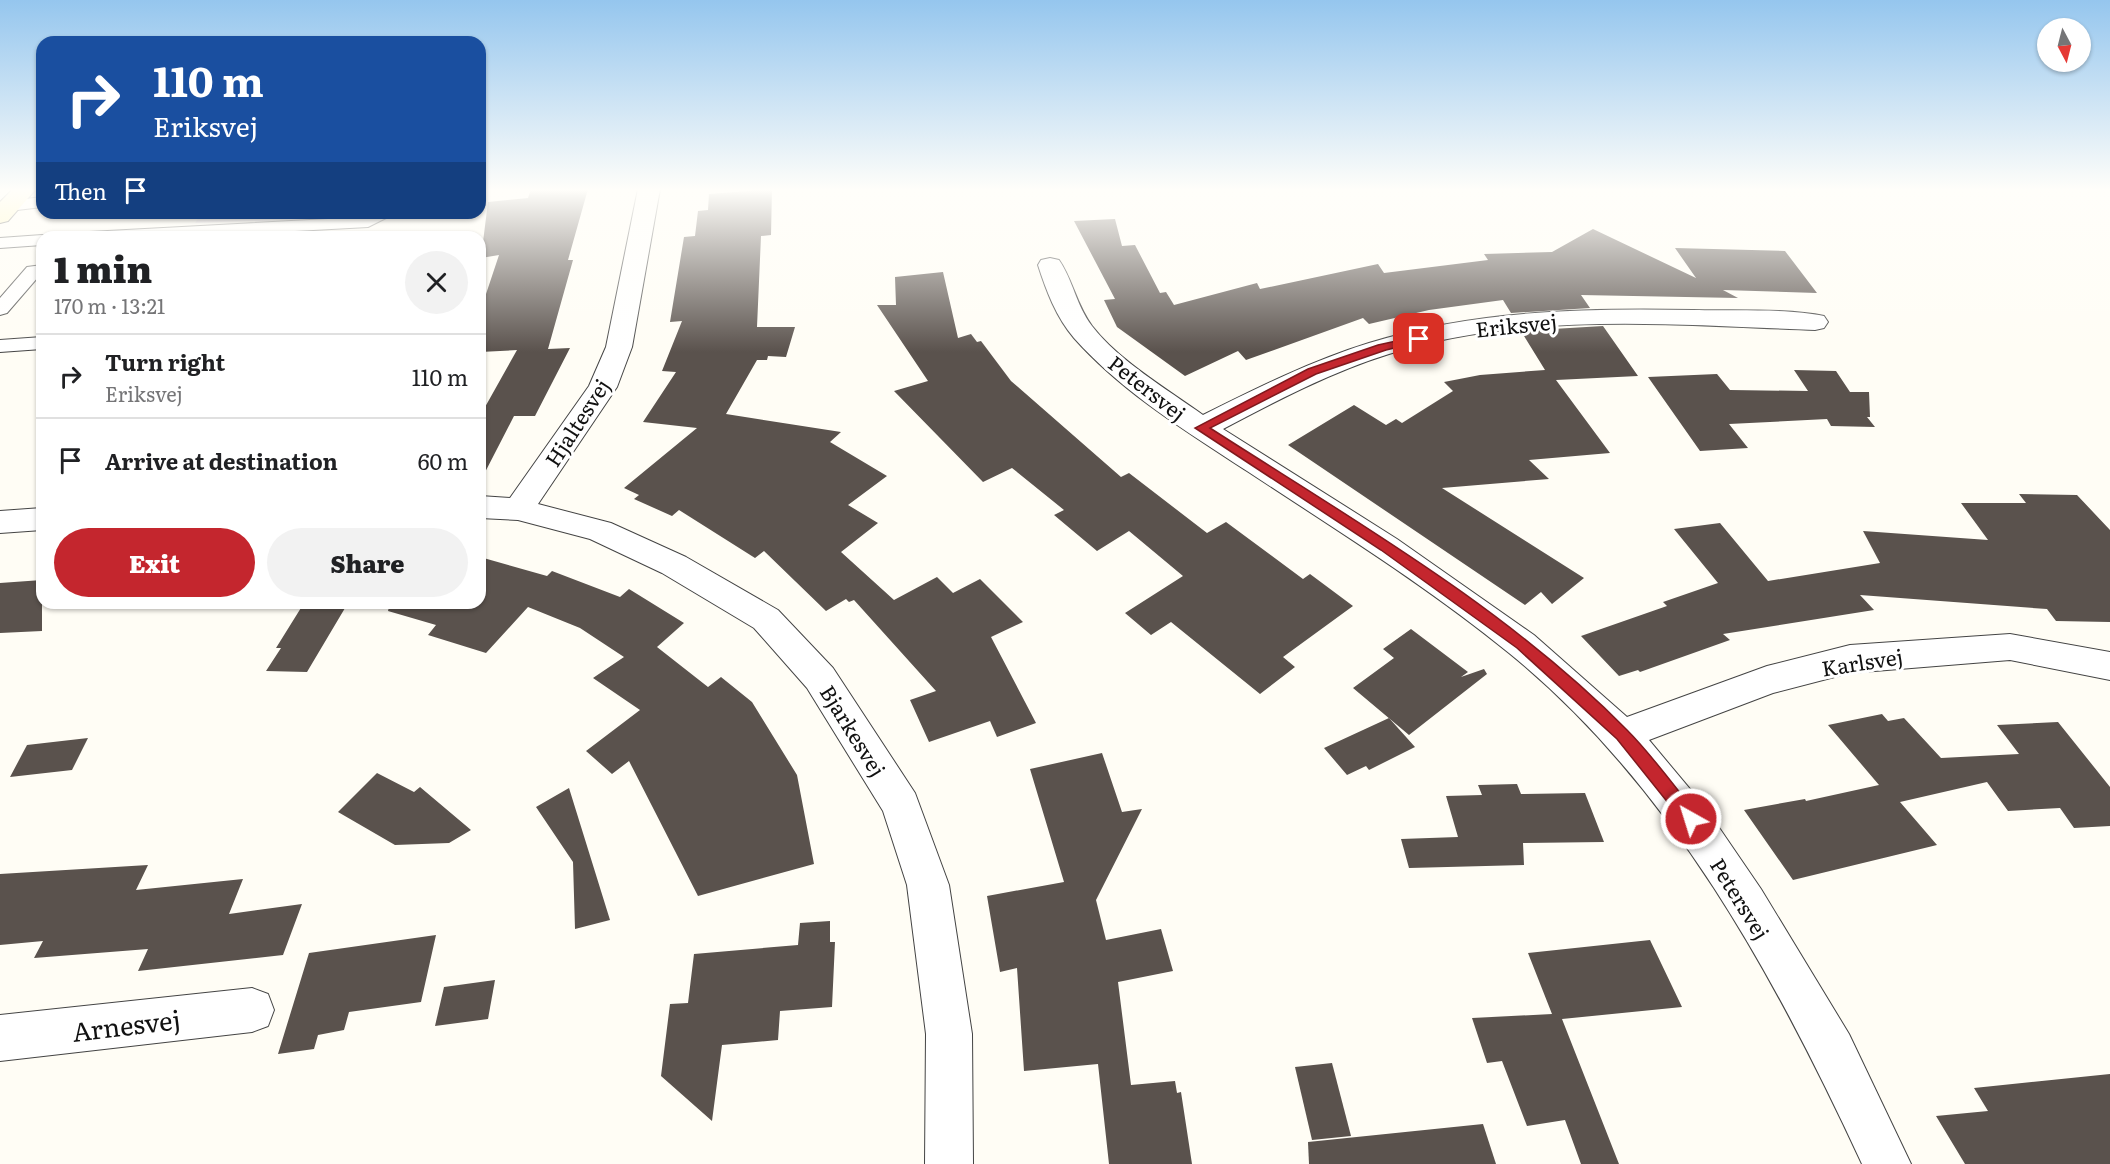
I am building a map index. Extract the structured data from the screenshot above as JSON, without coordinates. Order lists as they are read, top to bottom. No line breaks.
{"streets":{"street":["Eriksvej","Petersvej","Hjaltesvej","Karlsvej","Bjarkesvej","Arnesvej"]},"crossings":[["Eriksvej","Petersvej"],["Petersvej","Karlsvej"],["Hjaltesvej","Bjarkesvej"]],"north":"bottom","page":{"turn":["110 m","Eriksvej"],"then":"Then","heading":["1 min","170 m · 13:21"],"list":[{"name":"Turn right","note":"Eriksvej","value":"110 m"},{"name":"Arrive at destination","value":"60 m"}],"buttons":["Exit","Share"]}}
